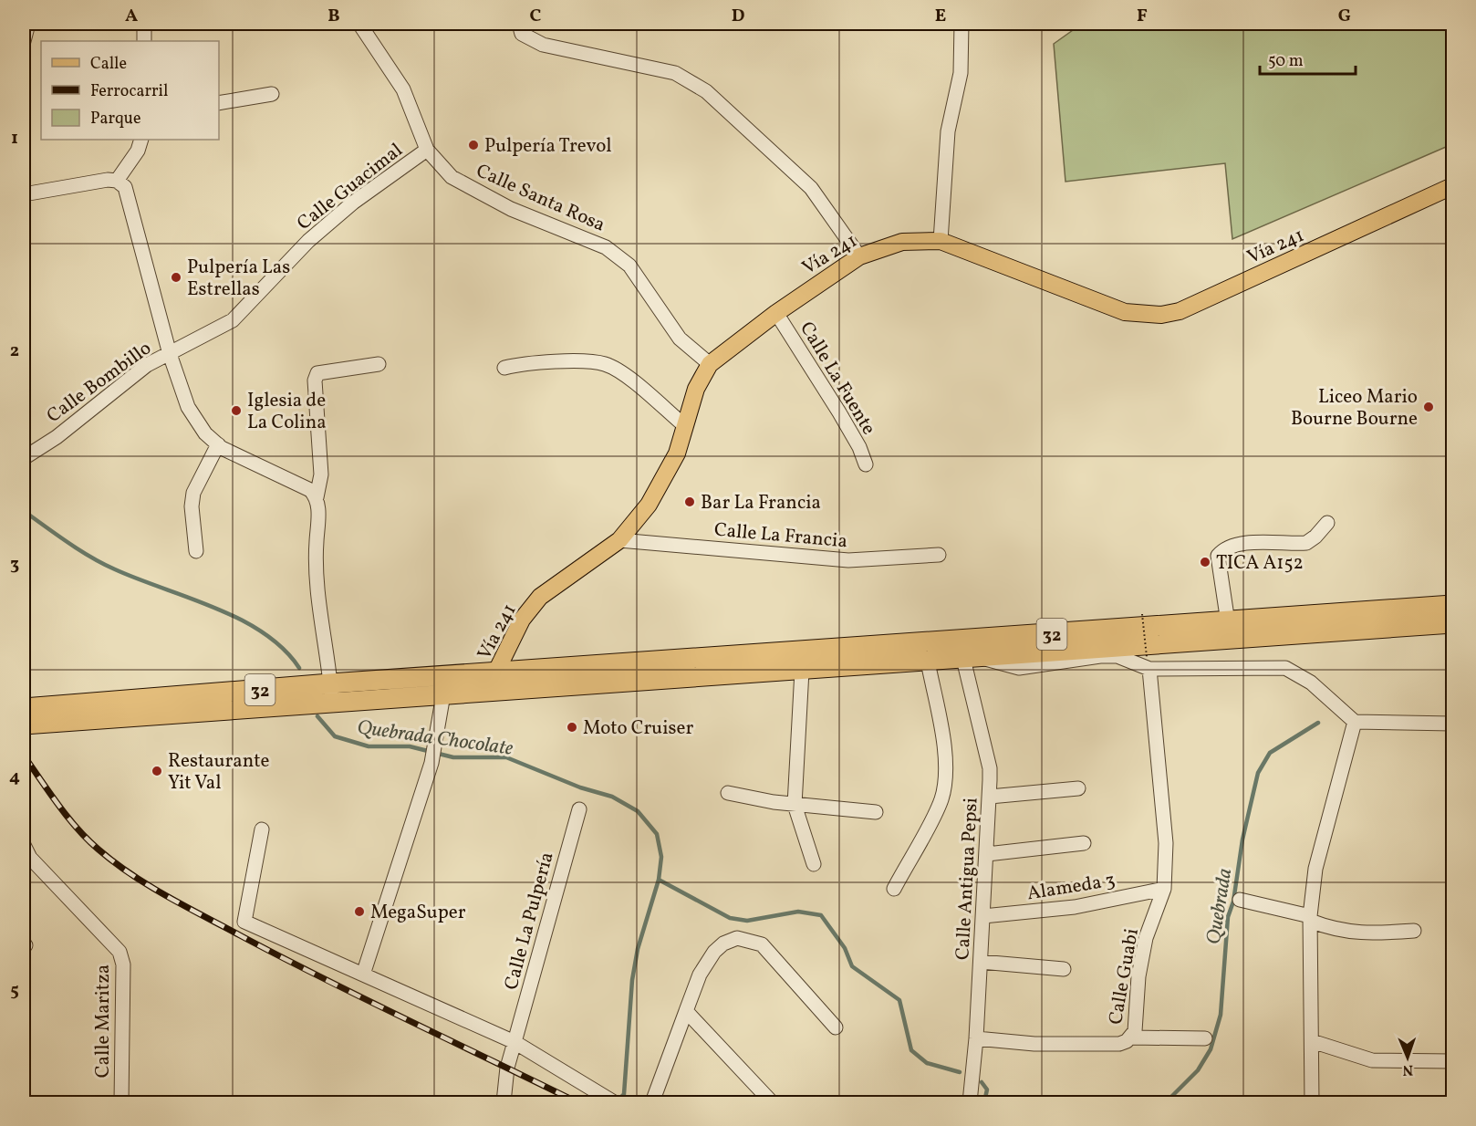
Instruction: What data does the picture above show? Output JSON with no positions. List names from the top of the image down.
{
  "streets": {
    "highway": ["32"],
    "main road": ["Vía 241"],
    "street": [
      "Calle Guacimal",
      "Calle Santa Rosa",
      "Calle La Fuente",
      "Calle Bombillo",
      "Calle La Francia",
      "Calle Antigua Pepsi",
      "Alameda 3",
      "Calle La Pulpería",
      "Calle Guabi",
      "Calle Maritza"
    ]
  },
  "crossings": [
    ["Calle Guacimal", "Calle Santa Rosa"],
    ["Calle Guacimal", "Calle Bombillo"],
    ["Calle Santa Rosa", "Vía 241"],
    ["Vía 241", "Calle La Fuente"],
    ["Vía 241", "Calle La Francia"],
    ["Vía 241", "32"],
    ["32", "Calle Antigua Pepsi"],
    ["Calle Antigua Pepsi", "Alameda 3"],
    ["Calle Antigua Pepsi", "Calle Guabi"],
    ["Alameda 3", "Calle Guabi"]
  ],
  "water": ["Quebrada Chocolate", "Quebrada"],
  "places": [
    "Pulpería Trevol",
    "Pulpería Las Estrellas",
    "Liceo Mario Bourne Bourne",
    "Iglesia de La Colina",
    "Bar La Francia",
    "TICA A152",
    "Moto Cruiser",
    "Restaurante Yit Val",
    "MegaSuper"
  ],
  "legend": ["Calle", "Ferrocarril", "Parque"],
  "scale_bar": "50 m",
  "north": "bottom",
  "grid": {
    "columns": [
      "A",
      "B",
      "C",
      "D",
      "E",
      "F",
      "G"
    ],
    "rows": [
      "1",
      "2",
      "3",
      "4",
      "5"
    ]
  }
}
